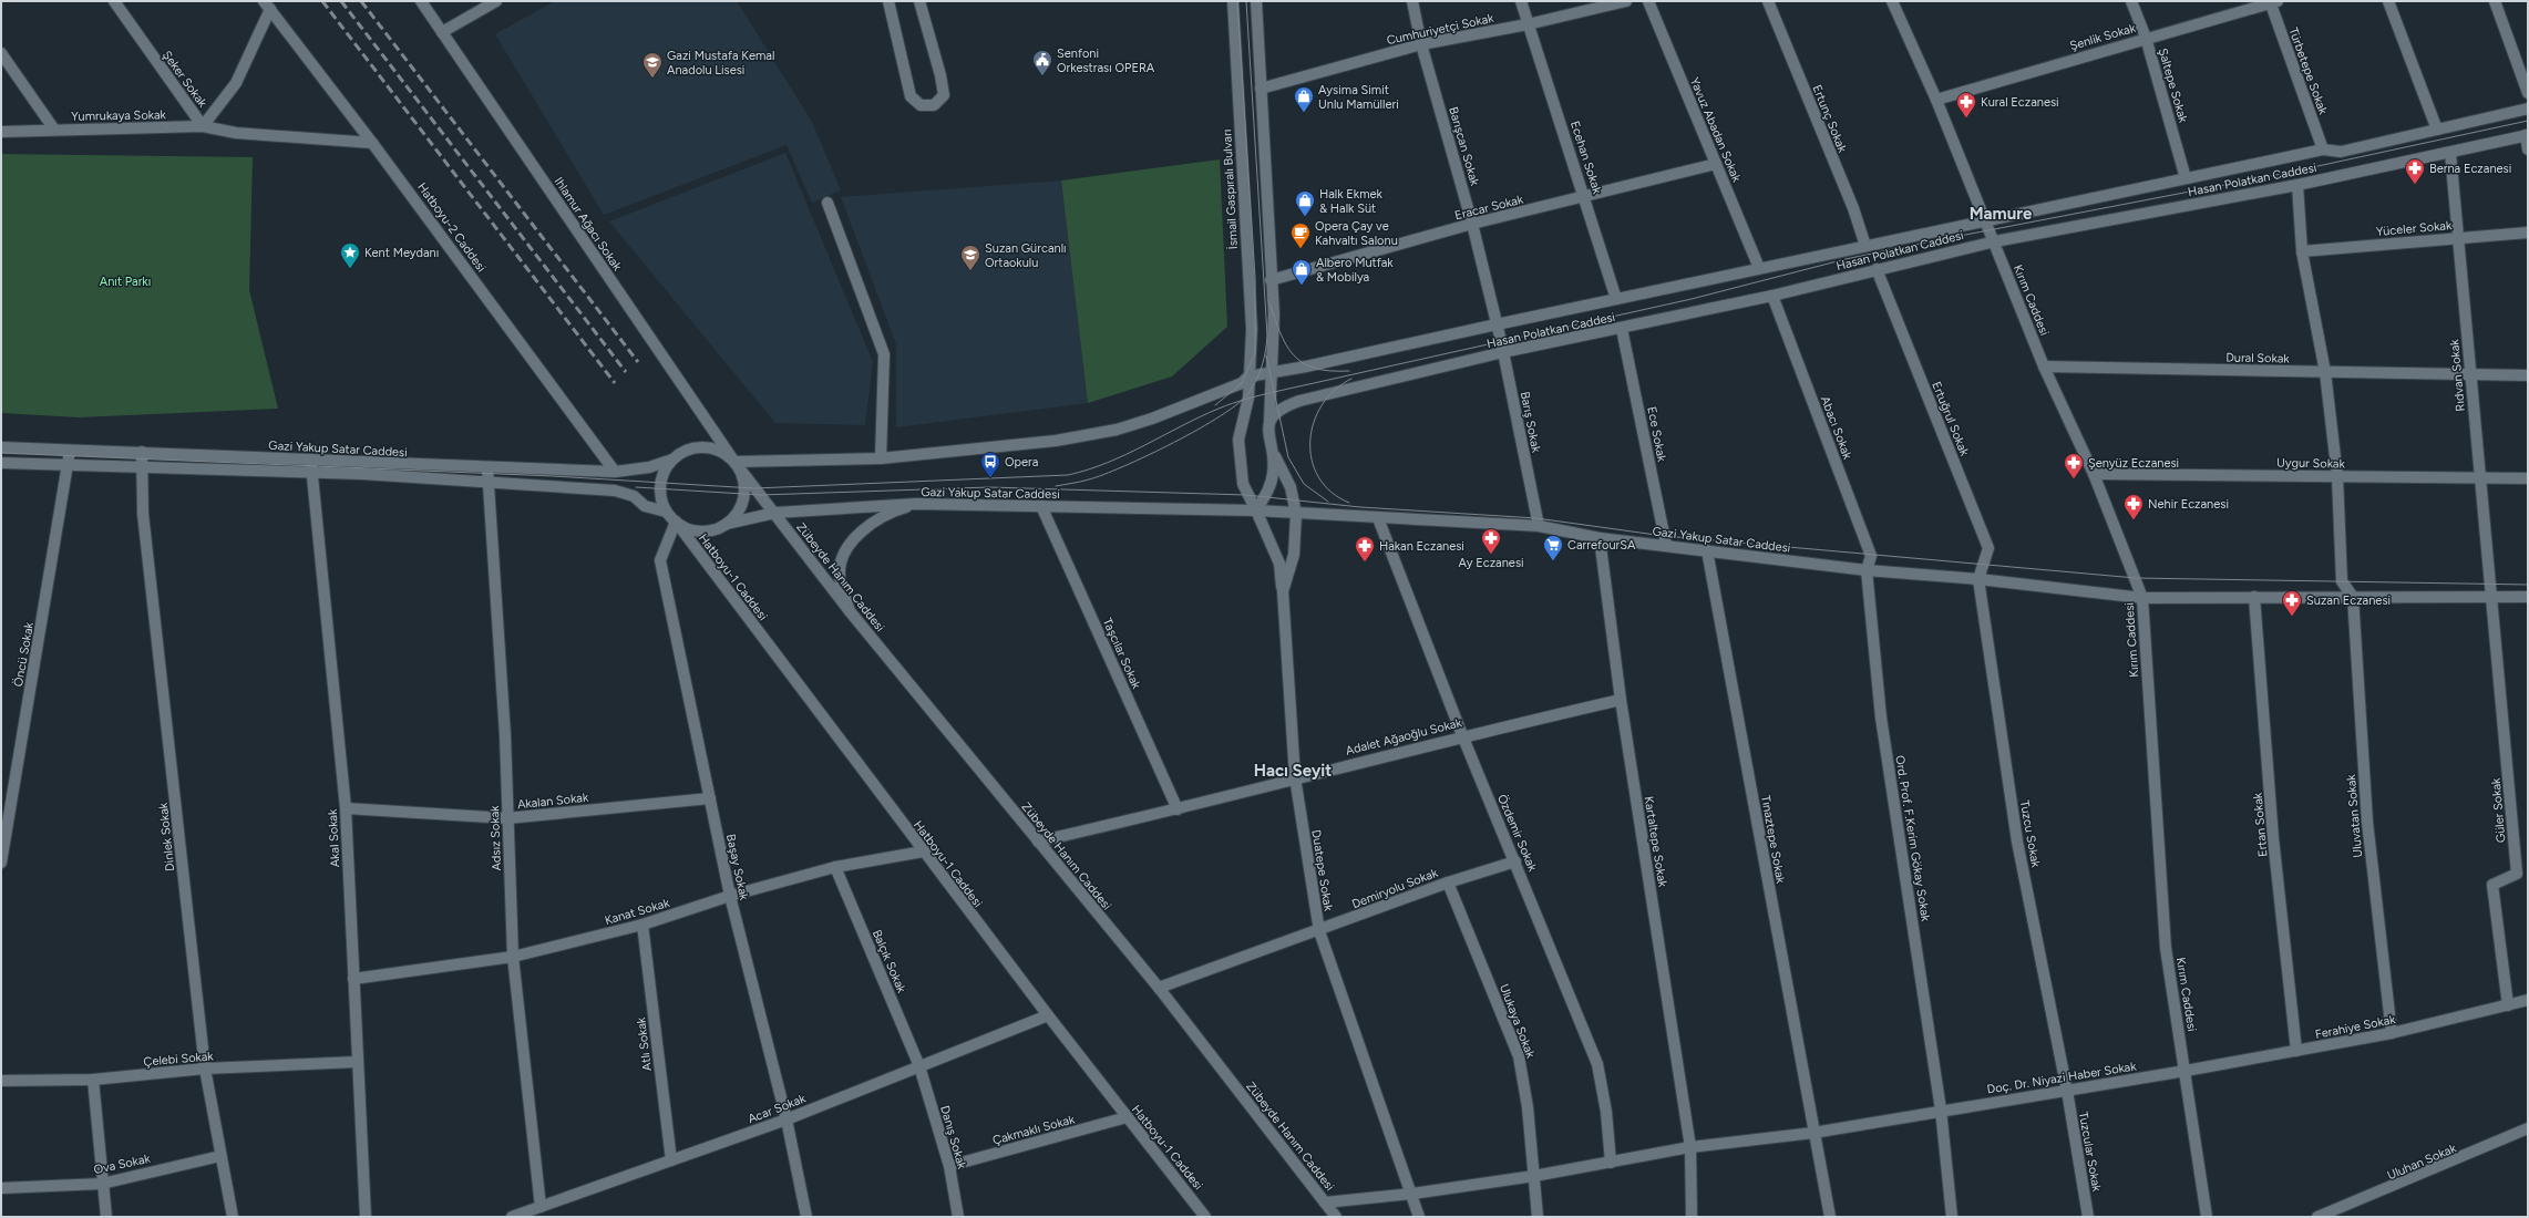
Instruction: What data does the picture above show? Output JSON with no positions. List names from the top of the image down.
{
  "streets": {
    "street": [
      "Cumhuriyetçi Sokak",
      "Şenlik Sokak",
      "Türbetepe Sokak",
      "Şeker Sokak",
      "Şaltepe Sokak",
      "Yumrukaya Sokak",
      "Ertunç Sokak",
      "Yavuz Abadan Sokak",
      "Barışcan Sokak",
      "Ecehan Sokak",
      "Hasan Polatkan Caddesi",
      "İsmail Gaspıralı Bulvarı",
      "Eracar Sokak",
      "Ihlamur Ağacı Sokak",
      "Hatboyu-2 Caddesi",
      "Yüceler Sokak",
      "Kırım Caddesi",
      "Dural Sokak",
      "Rıdvan Sokak",
      "Ertuğrul Sokak",
      "Barış Sokak",
      "Abacı Sokak",
      "Ece Sokak",
      "Gazi Yakup Satar Caddesi",
      "Uygur Sokak",
      "Hatboyu-1 Caddesi",
      "Zübeyde Hanım Caddesi",
      "Taşcılar Sokak",
      "Öncü Sokak",
      "Adalet Ağaoğlu Sokak",
      "Akalan Sokak",
      "Güler Sokak",
      "Uluvatan Sokak",
      "Ertan Sokak",
      "Özdemir Sokak",
      "Tuzcu Sokak",
      "Dinlek Sokak",
      "Akal Sokak",
      "Adsız Sokak",
      "Ord. Prof. F.Kerim Gökay Sokak",
      "Tınaztepe Sokak",
      "Kartaltepe Sokak",
      "Başay Sokak",
      "Duatepe Sokak",
      "Demiryolu Sokak",
      "Kanat Sokak",
      "Balçık Sokak",
      "Ulukaya Sokak",
      "Ferahiye Sokak",
      "Atlı Sokak",
      "Çelebi Sokak",
      "Doç. Dr. Niyazi Haber Sokak",
      "Acar Sokak",
      "Çakmaklı Sokak",
      "Danış Sokak",
      "Tuzcular Sokak",
      "Uluhan Sokak",
      "Ova Sokak"
    ]
  },
  "crossings": [
    ["Cumhuriyetçi Sokak", "Barışcan Sokak"],
    ["Cumhuriyetçi Sokak", "Ecehan Sokak"],
    ["Şenlik Sokak", "Türbetepe Sokak"],
    ["Şenlik Sokak", "Şaltepe Sokak"],
    ["Şenlik Sokak", "Kırım Caddesi"],
    ["Şeker Sokak", "Yumrukaya Sokak"],
    ["Şeker Sokak", "Hatboyu-2 Caddesi"],
    ["Yumrukaya Sokak", "Hatboyu-2 Caddesi"],
    ["Yavuz Abadan Sokak", "Eracar Sokak"],
    ["Barışcan Sokak", "Eracar Sokak"],
    ["Barışcan Sokak", "Barış Sokak"],
    ["Ecehan Sokak", "Eracar Sokak"],
    ["Hasan Polatkan Caddesi", "Kırım Caddesi"],
    ["Hasan Polatkan Caddesi", "Rıdvan Sokak"],
    ["Hasan Polatkan Caddesi", "Ertuğrul Sokak"],
    ["Hasan Polatkan Caddesi", "Barış Sokak"],
    ["Hasan Polatkan Caddesi", "Abacı Sokak"],
    ["Hasan Polatkan Caddesi", "Ece Sokak"],
    ["İsmail Gaspıralı Bulvarı", "Gazi Yakup Satar Caddesi"],
    ["İsmail Gaspıralı Bulvarı", "Duatepe Sokak"],
    ["Ihlamur Ağacı Sokak", "Gazi Yakup Satar Caddesi"],
    ["Ihlamur Ağacı Sokak", "Hatboyu-1 Caddesi"],
    ["Ihlamur Ağacı Sokak", "Zübeyde Hanım Caddesi"],
    ["Ihlamur Ağacı Sokak", "Başay Sokak"],
    ["Hatboyu-2 Caddesi", "Gazi Yakup Satar Caddesi"],
    ["Yüceler Sokak", "Rıdvan Sokak"],
    ["Kırım Caddesi", "Dural Sokak"],
    ["Kırım Caddesi", "Gazi Yakup Satar Caddesi"],
    ["Kırım Caddesi", "Uygur Sokak"],
    ["Kırım Caddesi", "Ferahiye Sokak"],
    ["Kırım Caddesi", "Doç. Dr. Niyazi Haber Sokak"],
    ["Dural Sokak", "Rıdvan Sokak"],
    ["Rıdvan Sokak", "Gazi Yakup Satar Caddesi"],
    ["Rıdvan Sokak", "Uygur Sokak"],
    ["Rıdvan Sokak", "Güler Sokak"],
    ["Ertuğrul Sokak", "Gazi Yakup Satar Caddesi"],
    ["Ertuğrul Sokak", "Tuzcu Sokak"],
    ["Barış Sokak", "Gazi Yakup Satar Caddesi"],
    ["Abacı Sokak", "Gazi Yakup Satar Caddesi"],
    ["Abacı Sokak", "Ord. Prof. F.Kerim Gökay Sokak"],
    ["Ece Sokak", "Gazi Yakup Satar Caddesi"],
    ["Gazi Yakup Satar Caddesi", "Hatboyu-1 Caddesi"],
    ["Gazi Yakup Satar Caddesi", "Zübeyde Hanım Caddesi"],
    ["Gazi Yakup Satar Caddesi", "Taşcılar Sokak"],
    ["Gazi Yakup Satar Caddesi", "Öncü Sokak"],
    ["Gazi Yakup Satar Caddesi", "Güler Sokak"],
    ["Gazi Yakup Satar Caddesi", "Uluvatan Sokak"],
    ["Gazi Yakup Satar Caddesi", "Ertan Sokak"],
    ["Gazi Yakup Satar Caddesi", "Özdemir Sokak"],
    ["Gazi Yakup Satar Caddesi", "Tuzcu Sokak"],
    ["Gazi Yakup Satar Caddesi", "Dinlek Sokak"],
    ["Gazi Yakup Satar Caddesi", "Akal Sokak"],
    ["Gazi Yakup Satar Caddesi", "Adsız Sokak"],
    ["Gazi Yakup Satar Caddesi", "Ord. Prof. F.Kerim Gökay Sokak"],
    ["Gazi Yakup Satar Caddesi", "Tınaztepe Sokak"],
    ["Gazi Yakup Satar Caddesi", "Kartaltepe Sokak"],
    ["Gazi Yakup Satar Caddesi", "Başay Sokak"],
    ["Gazi Yakup Satar Caddesi", "Duatepe Sokak"],
    ["Hatboyu-1 Caddesi", "Zübeyde Hanım Caddesi"],
    ["Hatboyu-1 Caddesi", "Başay Sokak"],
    ["Hatboyu-1 Caddesi", "Kanat Sokak"],
    ["Hatboyu-1 Caddesi", "Acar Sokak"],
    ["Hatboyu-1 Caddesi", "Çakmaklı Sokak"],
    ["Zübeyde Hanım Caddesi", "Adalet Ağaoğlu Sokak"],
    ["Zübeyde Hanım Caddesi", "Başay Sokak"],
    ["Zübeyde Hanım Caddesi", "Demiryolu Sokak"],
    ["Zübeyde Hanım Caddesi", "Doç. Dr. Niyazi Haber Sokak"],
    ["Taşcılar Sokak", "Adalet Ağaoğlu Sokak"],
    ["Adalet Ağaoğlu Sokak", "Özdemir Sokak"],
    ["Adalet Ağaoğlu Sokak", "Kartaltepe Sokak"],
    ["Adalet Ağaoğlu Sokak", "Duatepe Sokak"],
    ["Akalan Sokak", "Akal Sokak"],
    ["Akalan Sokak", "Adsız Sokak"],
    ["Akalan Sokak", "Başay Sokak"],
    ["Güler Sokak", "Ferahiye Sokak"],
    ["Uluvatan Sokak", "Ferahiye Sokak"],
    ["Ertan Sokak", "Ferahiye Sokak"],
    ["Özdemir Sokak", "Demiryolu Sokak"],
    ["Özdemir Sokak", "Doç. Dr. Niyazi Haber Sokak"],
    ["Tuzcu Sokak", "Doç. Dr. Niyazi Haber Sokak"],
    ["Tuzcu Sokak", "Tuzcular Sokak"],
    ["Dinlek Sokak", "Çelebi Sokak"],
    ["Dinlek Sokak", "Ova Sokak"],
    ["Akal Sokak", "Kanat Sokak"],
    ["Akal Sokak", "Çelebi Sokak"],
    ["Adsız Sokak", "Kanat Sokak"],
    ["Adsız Sokak", "Acar Sokak"],
    ["Ord. Prof. F.Kerim Gökay Sokak", "Doç. Dr. Niyazi Haber Sokak"],
    ["Tınaztepe Sokak", "Doç. Dr. Niyazi Haber Sokak"],
    ["Kartaltepe Sokak", "Doç. Dr. Niyazi Haber Sokak"],
    ["Başay Sokak", "Kanat Sokak"],
    ["Başay Sokak", "Acar Sokak"],
    ["Duatepe Sokak", "Demiryolu Sokak"],
    ["Duatepe Sokak", "Doç. Dr. Niyazi Haber Sokak"],
    ["Demiryolu Sokak", "Ulukaya Sokak"],
    ["Kanat Sokak", "Balçık Sokak"],
    ["Kanat Sokak", "Atlı Sokak"],
    ["Balçık Sokak", "Acar Sokak"],
    ["Balçık Sokak", "Danış Sokak"],
    ["Ulukaya Sokak", "Doç. Dr. Niyazi Haber Sokak"],
    ["Ferahiye Sokak", "Doç. Dr. Niyazi Haber Sokak"],
    ["Atlı Sokak", "Acar Sokak"],
    ["Doç. Dr. Niyazi Haber Sokak", "Tuzcular Sokak"],
    ["Acar Sokak", "Danış Sokak"],
    ["Çakmaklı Sokak", "Danış Sokak"]
  ],
  "districts": ["Mamure", "Hacı Seyit"],
  "parks": ["Anıt Parkı"],
  "places": {
    "public building": ["Senfoni Orkestrası OPERA"],
    "school or university": ["Gazi Mustafa Kemal Anadolu Lisesi", "Suzan Gürcanlı Ortaokulu"],
    "shop": ["Aysima Simit Unlu Mamülleri", "Halk Ekmek & Halk Süt", "Albero Mutfak & Mobilya"],
    "pharmacy": [
      "Kural Eczanesi",
      "Berna Eczanesi",
      "Şenyüz Eczanesi",
      "Nehir Eczanesi",
      "Ay Eczanesi",
      "Hakan Eczanesi",
      "Suzan Eczanesi"
    ],
    "cafe": ["Opera Çay ve Kahvaltı Salonu"],
    "place": ["Kent Meydanı"],
    "bus stop": ["Opera"],
    "supermarket": ["CarrefourSA"]
  }
}
